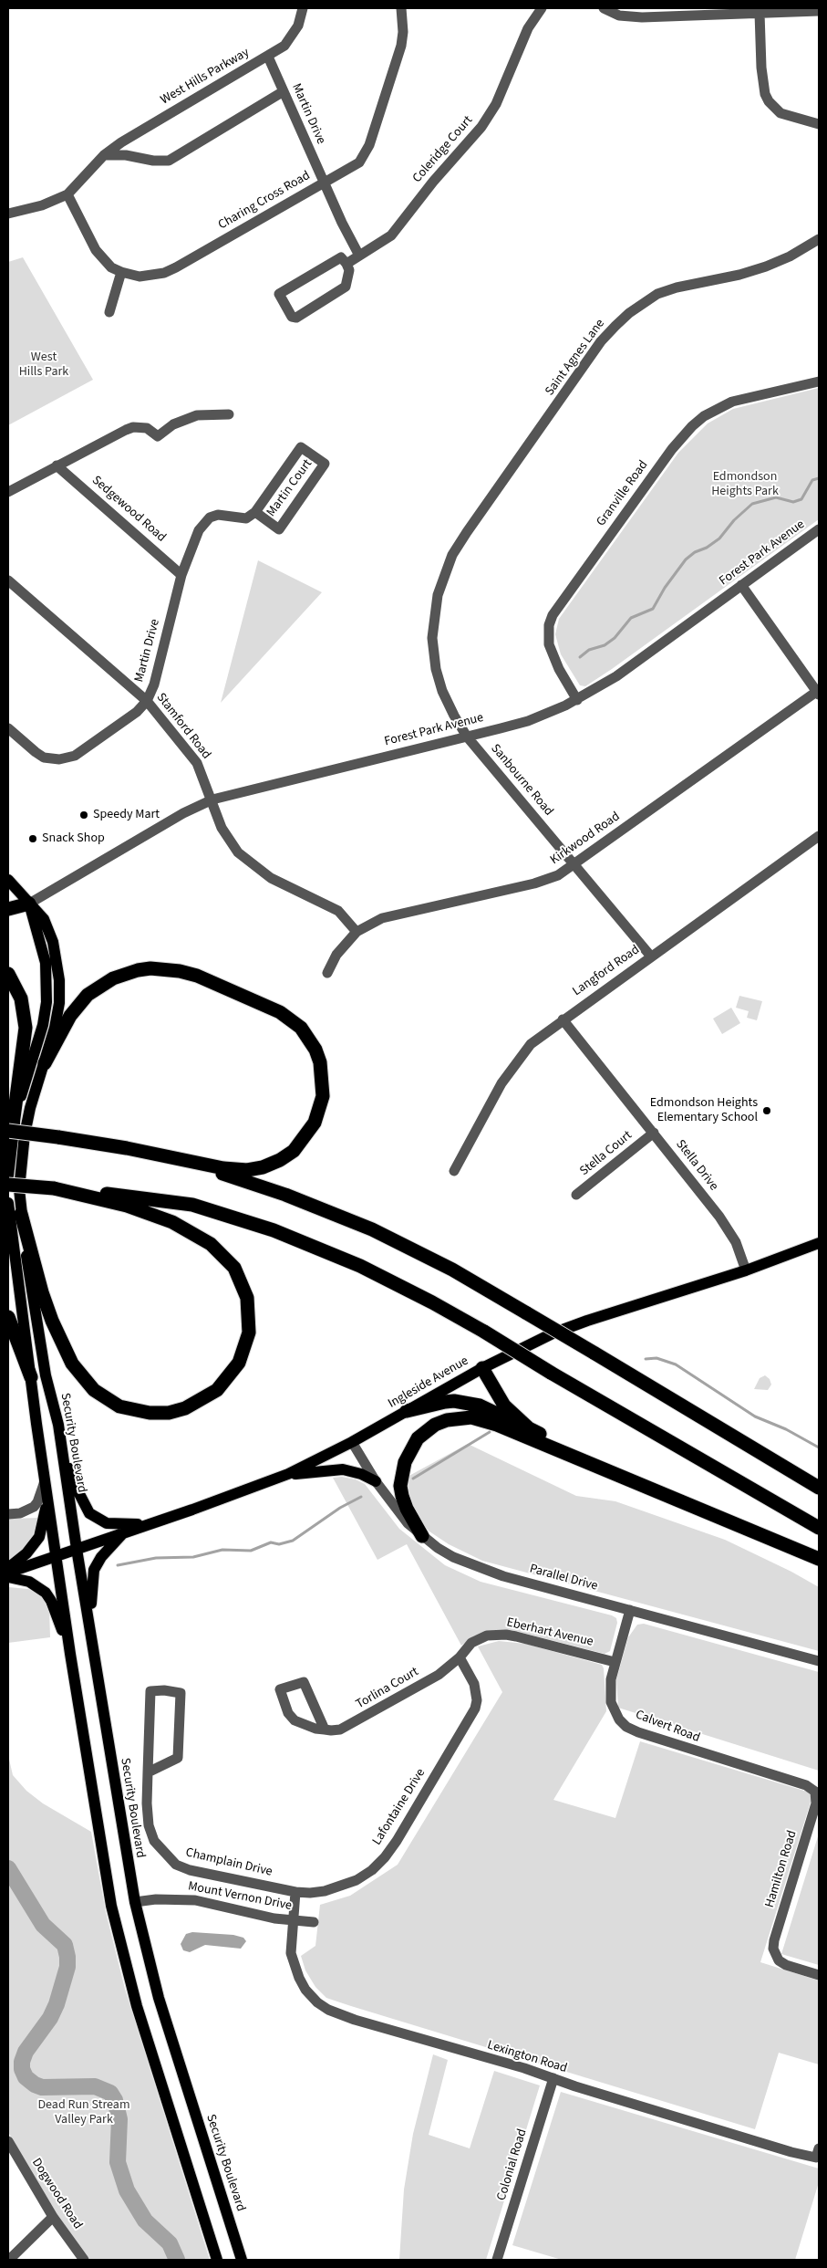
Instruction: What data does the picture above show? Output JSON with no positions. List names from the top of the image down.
{
  "streets": {
    "main road": ["Ingleside Avenue", "Security Boulevard"],
    "street": [
      "West Hills Parkway",
      "Martin Drive",
      "Coleridge Court",
      "Charing Cross Road",
      "Saint Agnes Lane",
      "Martin Court",
      "Granville Road",
      "Sedgewood Road",
      "Forest Park Avenue",
      "Stamford Road",
      "Sanbourne Road",
      "Kirkwood Road",
      "Langford Road",
      "Stella Court",
      "Stella Drive",
      "Parallel Drive",
      "Eberhart Avenue",
      "Torlina Court",
      "Calvert Road",
      "Lafontaine Drive",
      "Champlain Drive",
      "Hamilton Road",
      "Mount Vernon Drive",
      "Lexington Road",
      "Colonial Road",
      "Dogwood Road"
    ]
  },
  "crossings": [
    ["West Hills Parkway", "Martin Drive"],
    ["West Hills Parkway", "Charing Cross Road"],
    ["Martin Drive", "Coleridge Court"],
    ["Martin Drive", "Charing Cross Road"],
    ["Martin Drive", "Martin Court"],
    ["Martin Drive", "Sedgewood Road"],
    ["Martin Drive", "Stamford Road"],
    ["Saint Agnes Lane", "Sanbourne Road"],
    ["Granville Road", "Forest Park Avenue"],
    ["Forest Park Avenue", "Stamford Road"],
    ["Forest Park Avenue", "Sanbourne Road"],
    ["Forest Park Avenue", "Security Boulevard"],
    ["Stamford Road", "Kirkwood Road"],
    ["Sanbourne Road", "Kirkwood Road"],
    ["Sanbourne Road", "Langford Road"],
    ["Langford Road", "Stella Drive"],
    ["Stella Court", "Stella Drive"],
    ["Stella Drive", "Ingleside Avenue"],
    ["Ingleside Avenue", "Security Boulevard"],
    ["Ingleside Avenue", "Parallel Drive"],
    ["Security Boulevard", "Mount Vernon Drive"],
    ["Parallel Drive", "Calvert Road"],
    ["Eberhart Avenue", "Torlina Court"],
    ["Eberhart Avenue", "Calvert Road"],
    ["Eberhart Avenue", "Lafontaine Drive"],
    ["Torlina Court", "Lafontaine Drive"],
    ["Calvert Road", "Hamilton Road"],
    ["Lafontaine Drive", "Champlain Drive"],
    ["Mount Vernon Drive", "Lexington Road"],
    ["Lexington Road", "Colonial Road"]
  ],
  "parks": ["West Hills Park", "Edmondson Heights Park", "Dead Run Stream Valley Park"],
  "places": ["Speedy Mart", "Snack Shop", "Edmondson Heights Elementary School"]
}
